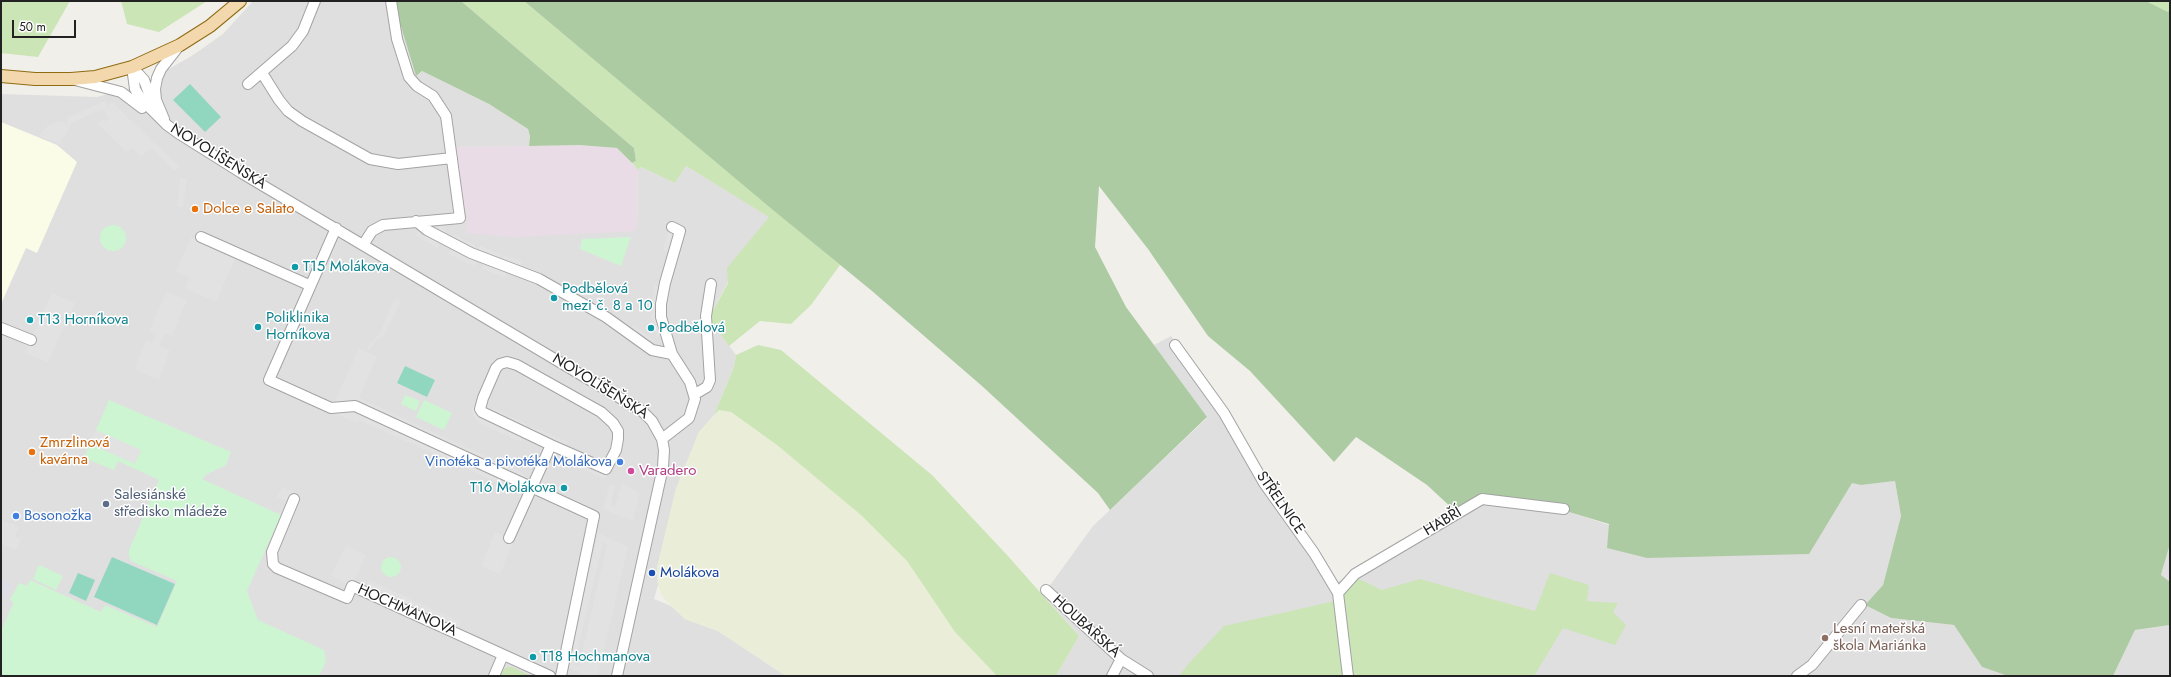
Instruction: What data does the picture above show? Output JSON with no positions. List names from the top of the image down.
{
  "streets": {
    "street": [
      "NOVOLÍŠEŇSKÁ",
      "STŘELNICE",
      "HABŘÍ",
      "HOCHMANOVA",
      "HOUBAŘSKÁ"
    ]
  },
  "crossings": [
    ["STŘELNICE", "HABŘÍ"]
  ],
  "places": [
    "Dolce e Salato",
    "T15 Molákova",
    "Podbělová mezi č. 8 a 10",
    "T13 Horníkova",
    "Poliklinika Horníkova",
    "Podbělová",
    "Zmrzlinová kavárna",
    "Vinotéka a pivotéka Molákova",
    "Varadero",
    "T16 Molákova",
    "Salesiánské středisko mládeže",
    "Bosonožka",
    "Molákova",
    "Lesní mateřská škola Mariánka",
    "T18 Hochmanova"
  ],
  "scale_bar": "50 m"
}
